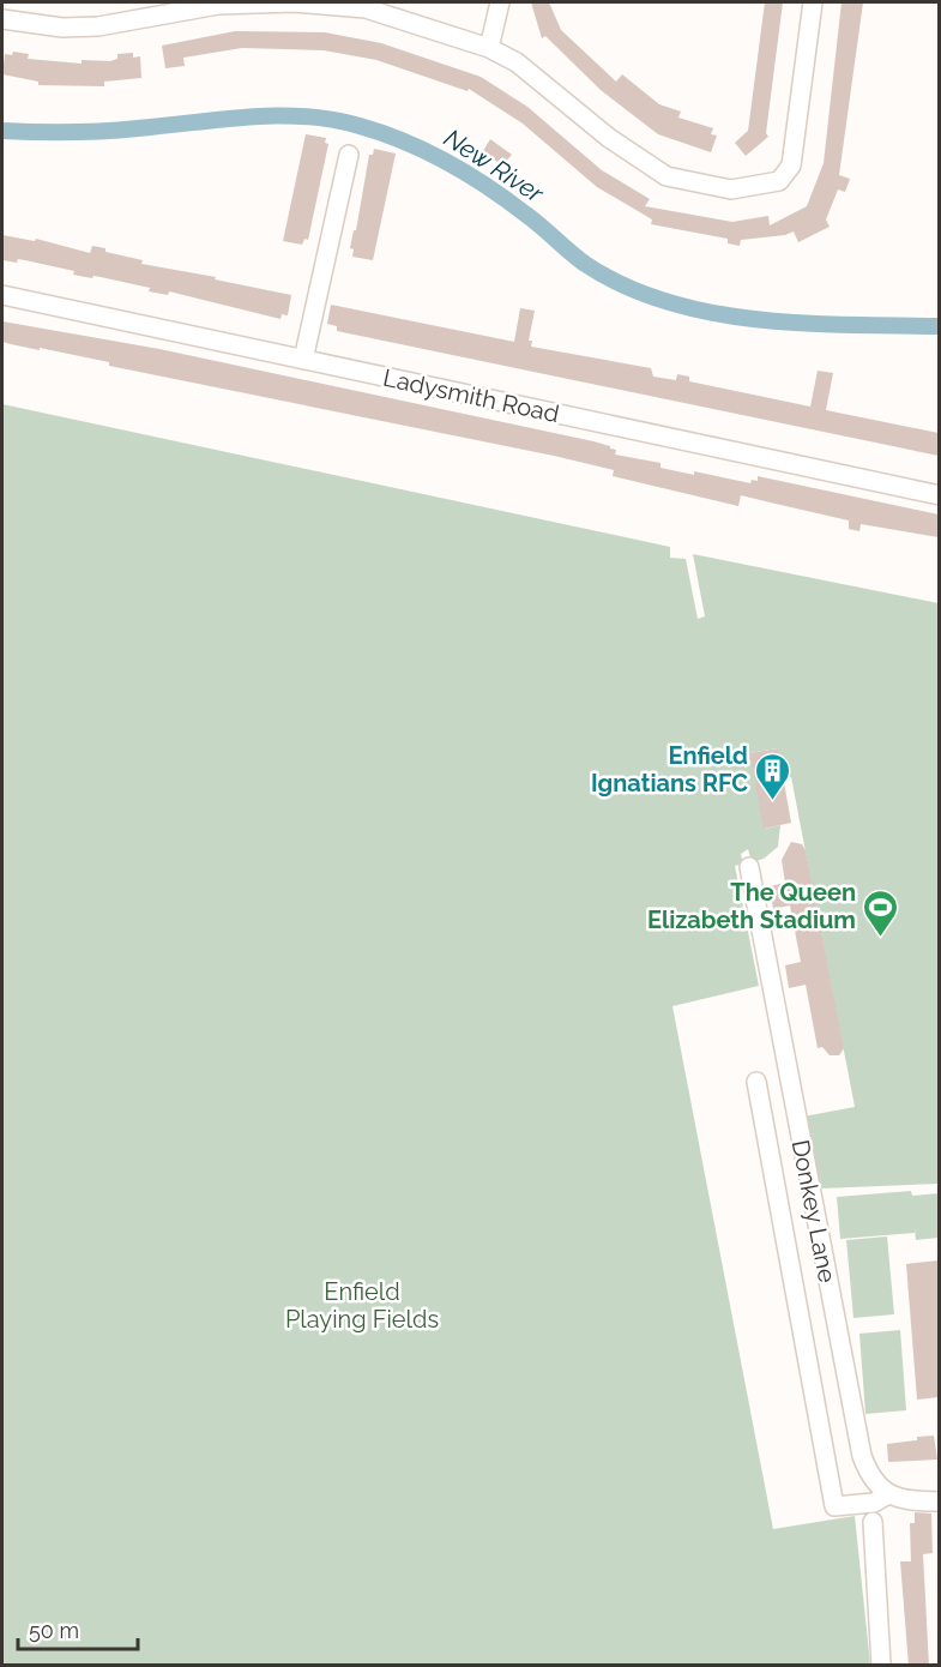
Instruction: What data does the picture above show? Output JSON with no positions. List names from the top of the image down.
{
  "streets": {
    "street": ["Ladysmith Road", "Donkey Lane"]
  },
  "water": ["New River"],
  "parks": ["Enfield Playing Fields"],
  "places": {
    "building": ["Enfield Ignatians RFC"],
    "sports": ["The Queen Elizabeth Stadium"]
  },
  "scale_bar": "50 m"
}
